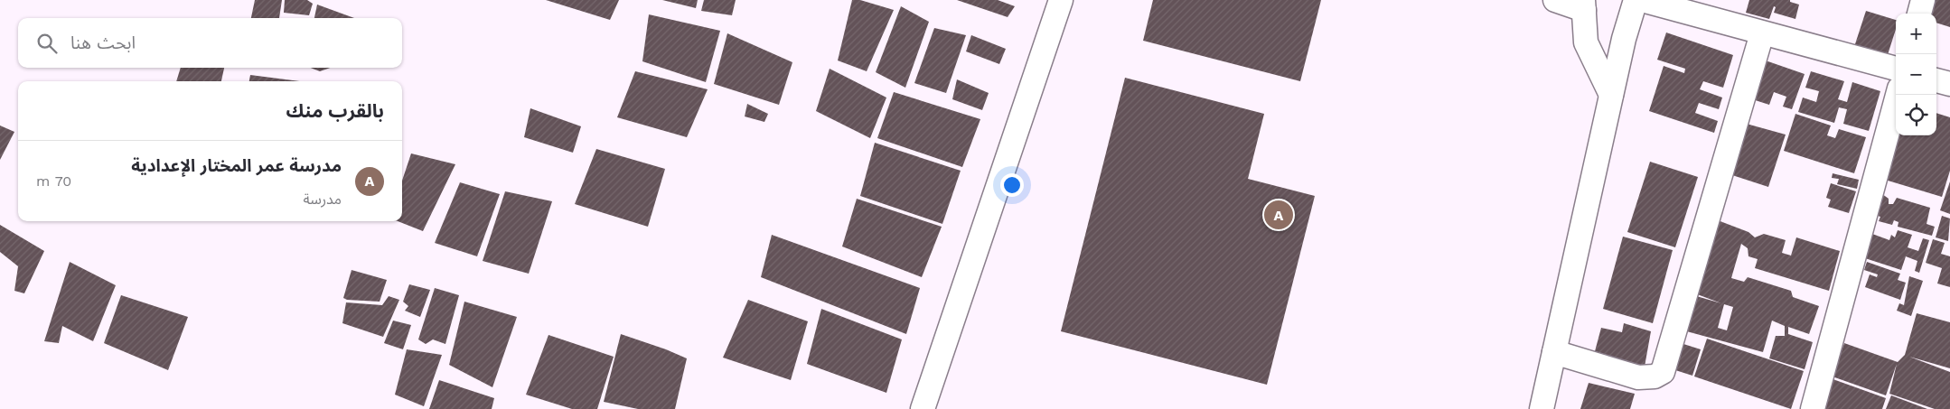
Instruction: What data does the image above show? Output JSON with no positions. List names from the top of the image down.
{
  "page": {
    "map_buttons": ["+", "−"],
    "search": "ابحث هنا",
    "heading": "بالقرب منك",
    "list": [
      {
        "mark": "A",
        "name": "مدرسة عمر المختار الإعدادية",
        "note": "مدرسة",
        "value": "70 m"
      }
    ],
    "pins": "A"
  }
}
